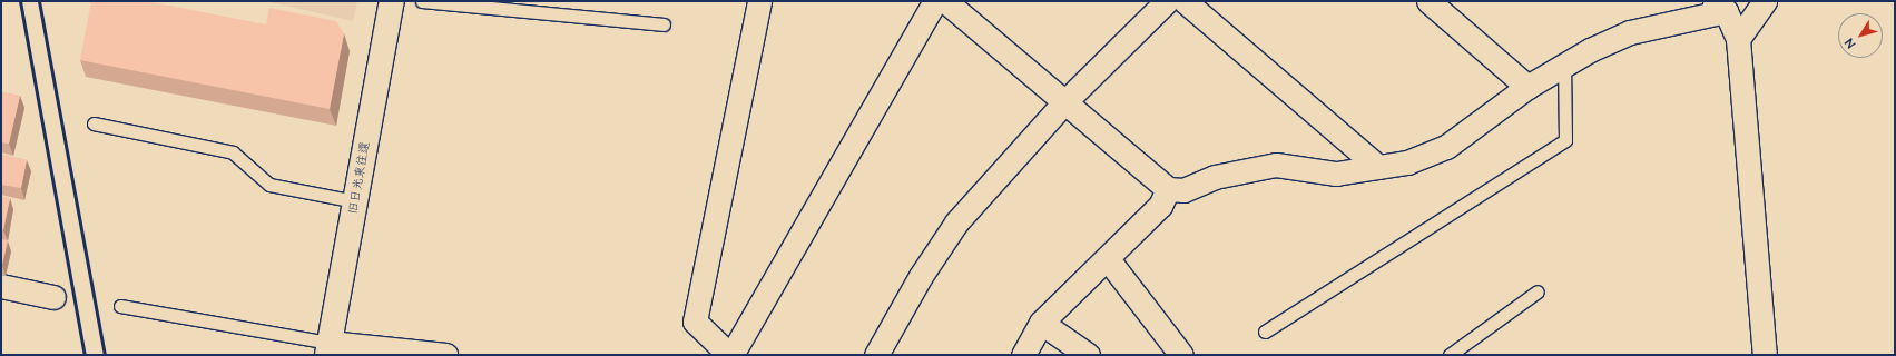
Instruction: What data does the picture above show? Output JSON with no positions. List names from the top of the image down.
{
  "streets": {
    "street": ["旧日光東往還"]
  },
  "north": "bottom left"
}
